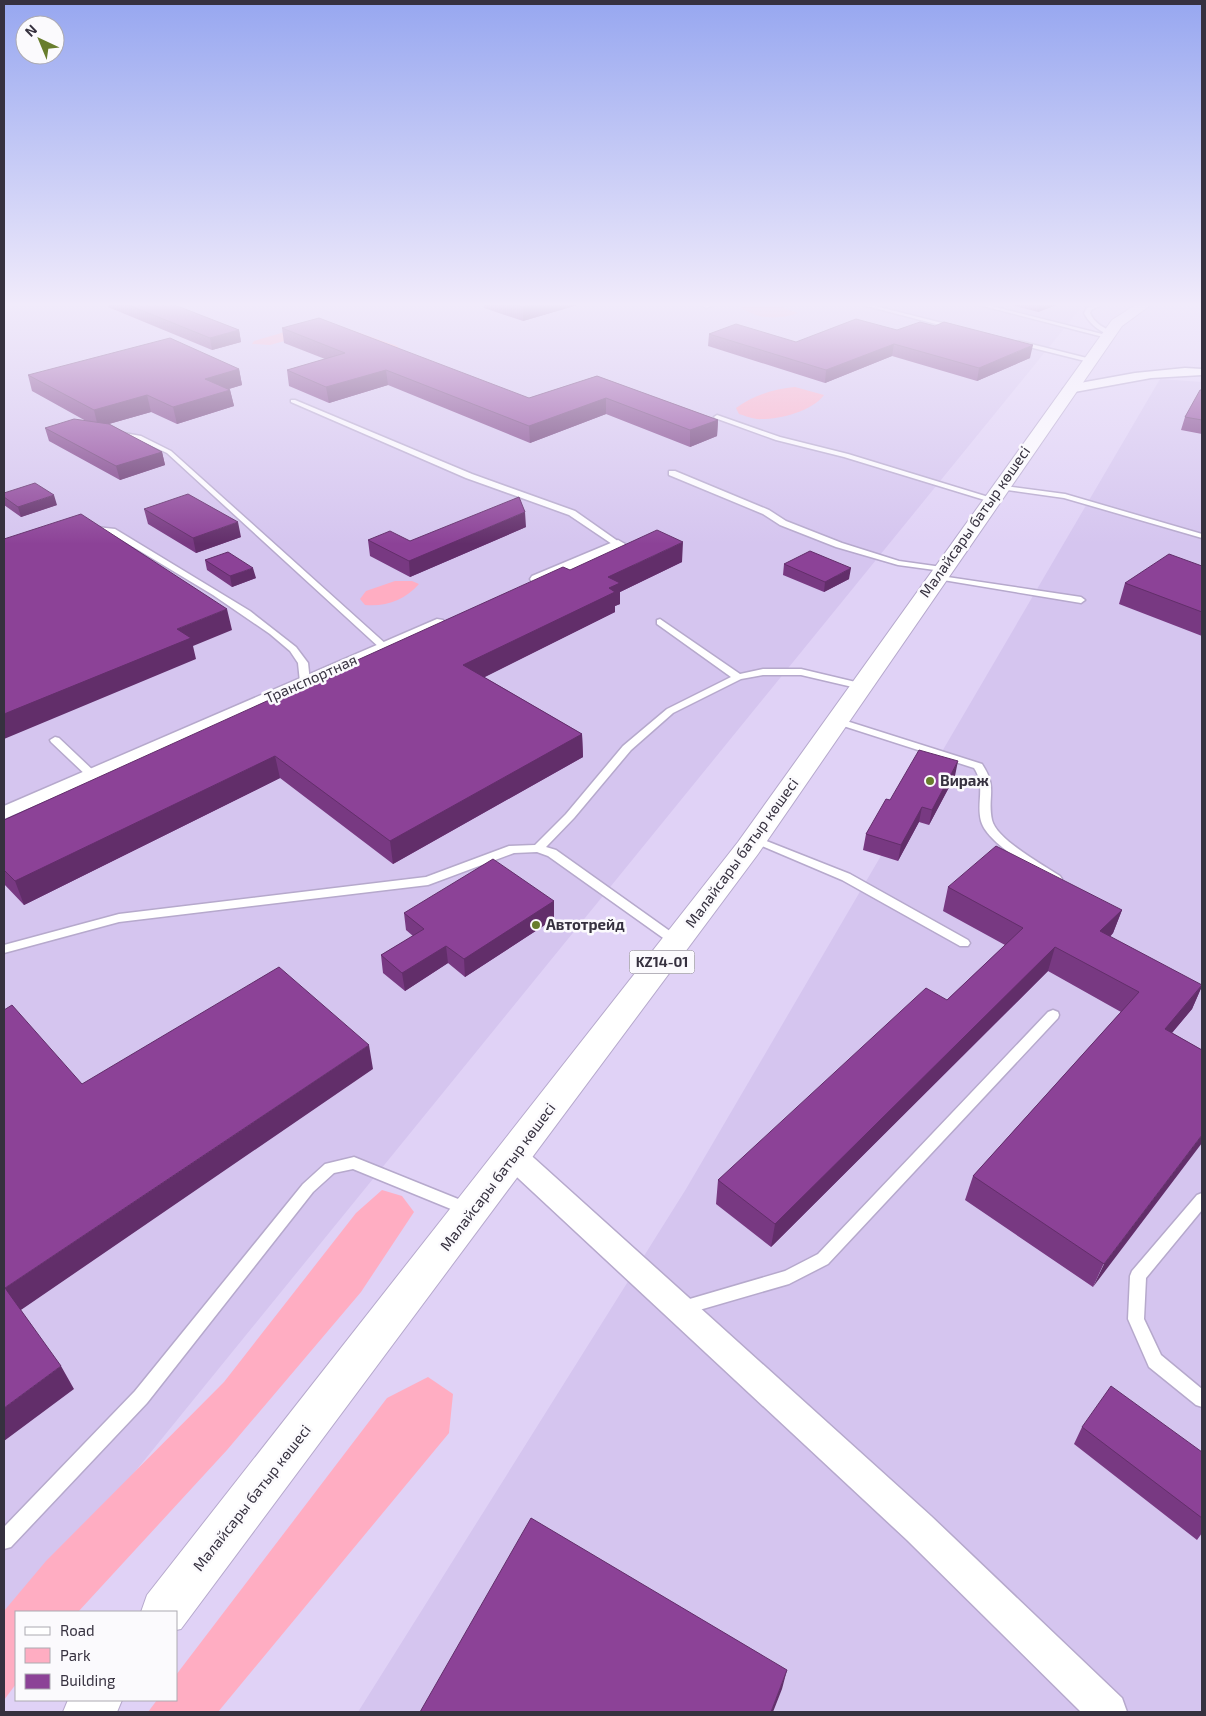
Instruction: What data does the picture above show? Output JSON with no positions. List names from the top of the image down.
{
  "streets": {
    "highway": ["Малайсары батыр көшесі", "KZ14-01"],
    "street": ["Транспортная"]
  },
  "places": ["Вираж", "Автотрейд"],
  "legend": ["Road", "Park", "Building"],
  "north": "top left"
}
